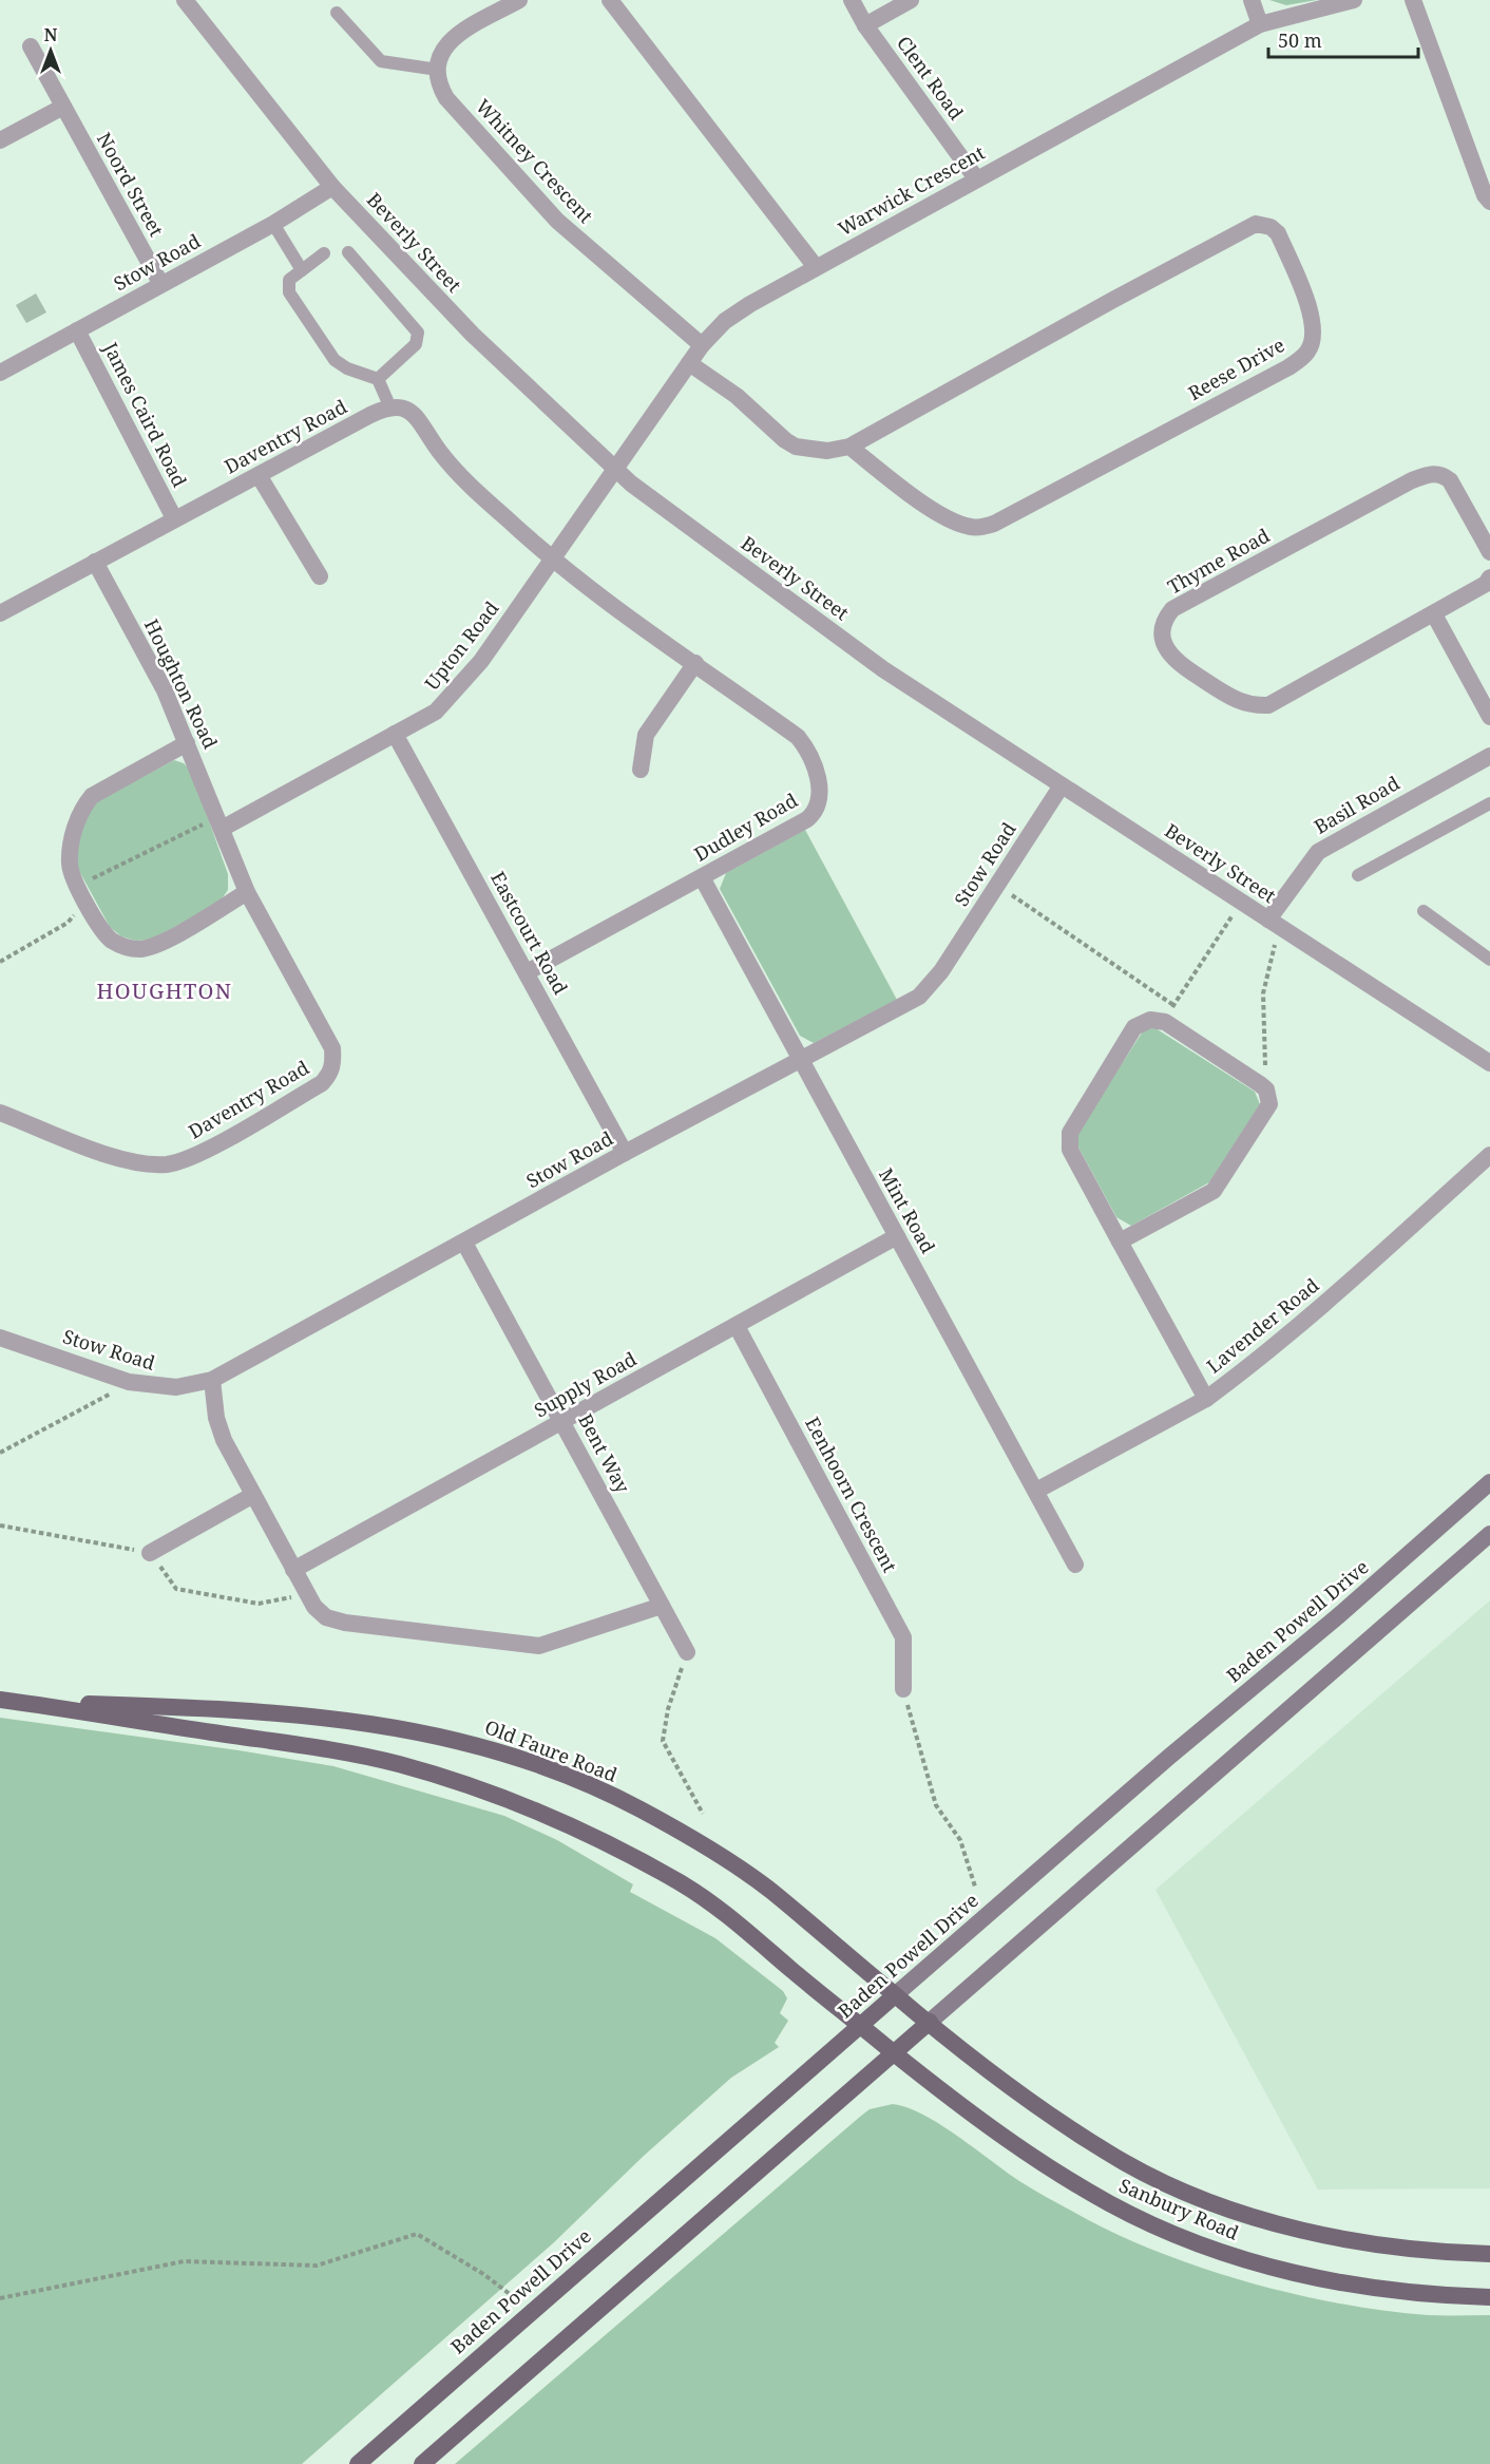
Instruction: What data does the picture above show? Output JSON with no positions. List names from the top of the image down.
{
  "streets": {
    "main road": ["Baden Powell Drive", "Old Faure Road", "Sanbury Road"],
    "street": [
      "Clent Road",
      "Whitney Crescent",
      "Noord Street",
      "Warwick Crescent",
      "Beverly Street",
      "Stow Road",
      "Reese Drive",
      "James Caird Road",
      "Daventry Road",
      "Thyme Road",
      "Upton Road",
      "Houghton Road",
      "Basil Road",
      "Dudley Road",
      "Eastcourt Road",
      "Mint Road",
      "Lavender Road",
      "Supply Road",
      "Bent Way",
      "Eenhoorn Crescent"
    ]
  },
  "crossings": [
    ["Clent Road", "Warwick Crescent"],
    ["Whitney Crescent", "Warwick Crescent"],
    ["Noord Street", "Stow Road"],
    ["Warwick Crescent", "Beverly Street"],
    ["Warwick Crescent", "Reese Drive"],
    ["Warwick Crescent", "Upton Road"],
    ["Beverly Street", "Stow Road"],
    ["Beverly Street", "Upton Road"],
    ["Beverly Street", "Basil Road"],
    ["Stow Road", "James Caird Road"],
    ["Stow Road", "Eastcourt Road"],
    ["Stow Road", "Mint Road"],
    ["Stow Road", "Bent Way"],
    ["James Caird Road", "Daventry Road"],
    ["Daventry Road", "Upton Road"],
    ["Daventry Road", "Houghton Road"],
    ["Upton Road", "Houghton Road"],
    ["Upton Road", "Dudley Road"],
    ["Upton Road", "Eastcourt Road"],
    ["Dudley Road", "Eastcourt Road"],
    ["Dudley Road", "Mint Road"],
    ["Mint Road", "Lavender Road"],
    ["Mint Road", "Supply Road"],
    ["Supply Road", "Bent Way"],
    ["Supply Road", "Eenhoorn Crescent"],
    ["Baden Powell Drive", "Old Faure Road"],
    ["Old Faure Road", "Sanbury Road"]
  ],
  "districts": ["HOUGHTON"],
  "scale_bar": "50 m",
  "north": "top"
}
